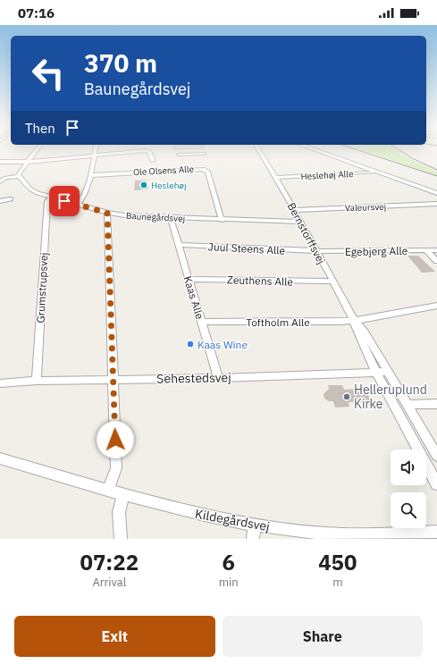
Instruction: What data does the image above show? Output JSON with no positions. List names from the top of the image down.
{
  "streets": {
    "street": [
      "Ole Olsens Alle",
      "Heslehøj Alle",
      "Valeursvej",
      "Baunegårdsvej",
      "Bernstorffsvej",
      "Juul Steens Alle",
      "Egebjerg Alle",
      "Zeuthens Alle",
      "Grumstrupsvej",
      "Kaas Alle",
      "Toftholm Alle",
      "Sehestedsvej",
      "Kildegårdsvej"
    ]
  },
  "crossings": [
    ["Ole Olsens Alle", "Baunegårdsvej"],
    ["Heslehøj Alle", "Bernstorffsvej"],
    ["Valeursvej", "Bernstorffsvej"],
    ["Baunegårdsvej", "Bernstorffsvej"],
    ["Baunegårdsvej", "Grumstrupsvej"],
    ["Baunegårdsvej", "Kaas Alle"],
    ["Bernstorffsvej", "Juul Steens Alle"],
    ["Bernstorffsvej", "Egebjerg Alle"],
    ["Bernstorffsvej", "Zeuthens Alle"],
    ["Bernstorffsvej", "Toftholm Alle"],
    ["Bernstorffsvej", "Sehestedsvej"],
    ["Juul Steens Alle", "Egebjerg Alle"],
    ["Juul Steens Alle", "Kaas Alle"],
    ["Zeuthens Alle", "Kaas Alle"],
    ["Grumstrupsvej", "Sehestedsvej"],
    ["Kaas Alle", "Toftholm Alle"],
    ["Kaas Alle", "Sehestedsvej"]
  ],
  "places": ["Heslehøj", "Kaas Wine", "Helleruplund Kirke"],
  "page": {
    "status": "07:16",
    "turn": ["370 m", "Baunegårdsvej"],
    "then": "Then",
    "eta": [
      "07:22",
      "Arrival",
      "6",
      "min",
      "450",
      "m"
    ],
    "buttons": ["Exit", "Share"]
  }
}
